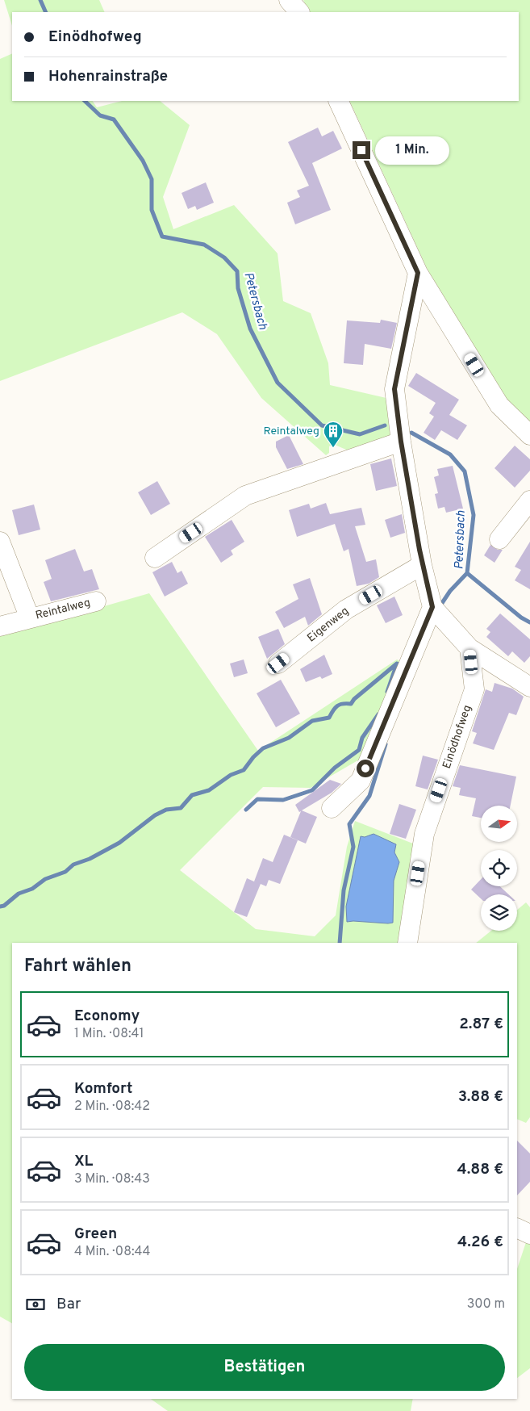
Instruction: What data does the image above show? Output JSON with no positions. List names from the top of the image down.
{
  "streets": {
    "street": ["Reintalweg", "Eigenweg", "Einödhofweg"]
  },
  "water": ["Petersbach"],
  "places": {
    "building": ["Reintalweg"]
  },
  "north": "right",
  "page": {
    "banner": ["Einödhofweg", "Hohenrainstraße"],
    "bubble": "1 Min.",
    "heading": "Fahrt wählen",
    "list": [
      {
        "name": "Economy",
        "note": "1 Min. · 08:41",
        "value": "2.87 €"
      },
      {
        "name": "Komfort",
        "note": "2 Min. · 08:42",
        "value": "3.88 €"
      },
      {
        "name": "XL",
        "note": "3 Min. · 08:43",
        "value": "4.88 €"
      },
      {
        "name": "Green",
        "note": "4 Min. · 08:44",
        "value": "4.26 €"
      }
    ],
    "pay": ["Bar", "300 m"],
    "buttons": "Bestätigen"
  }
}
